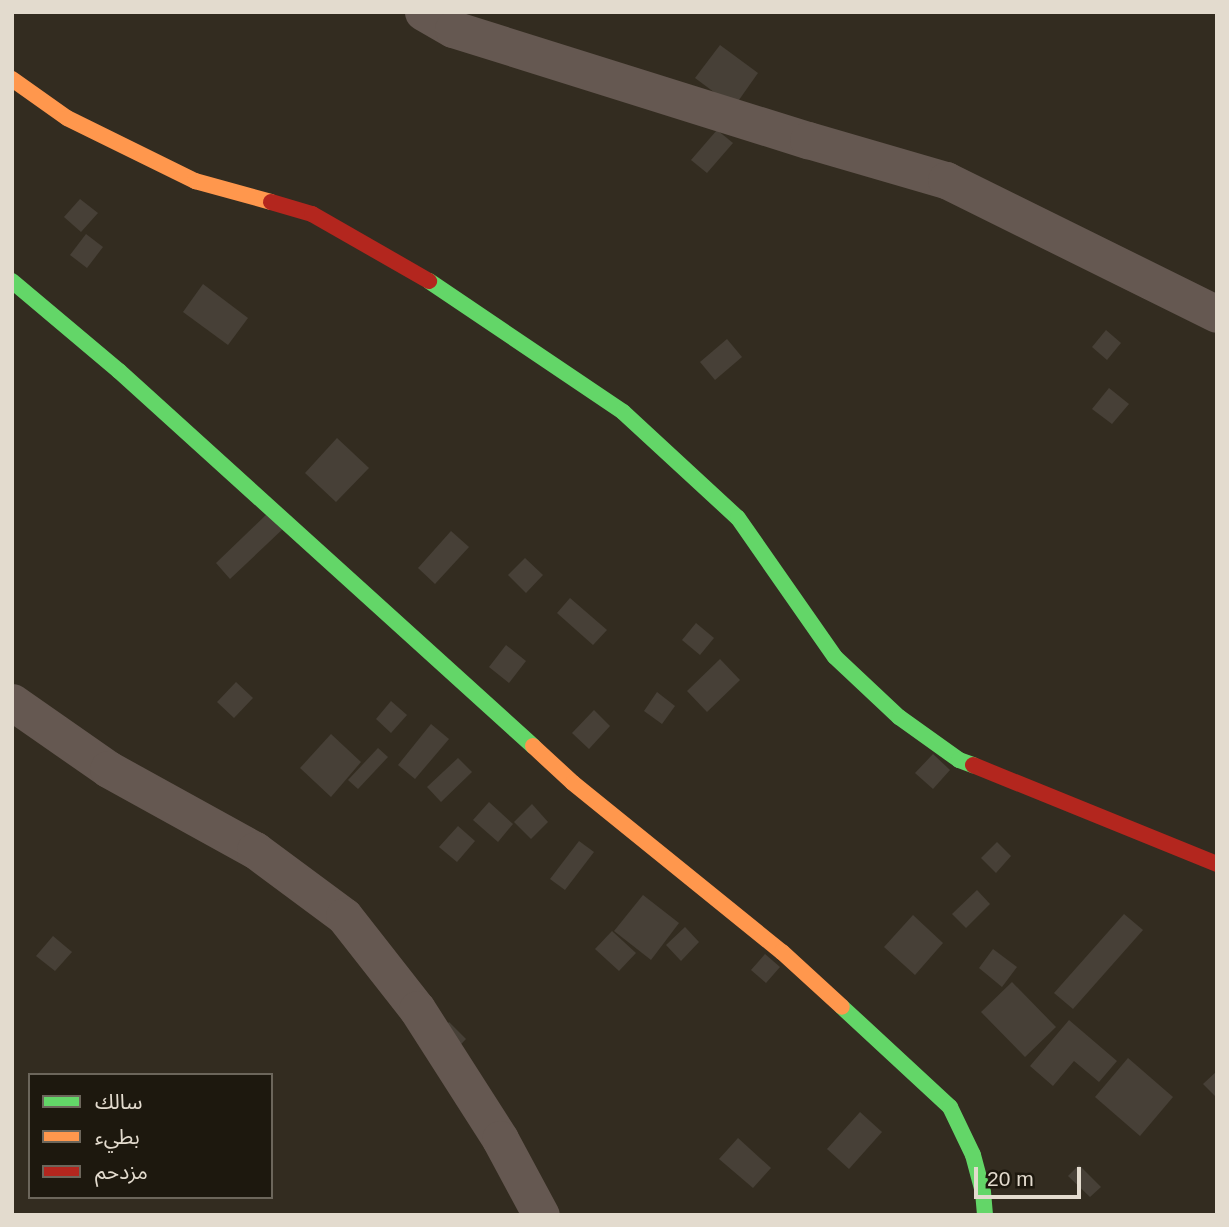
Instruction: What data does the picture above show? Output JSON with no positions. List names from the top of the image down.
{
  "legend": ["سالك", "بطيء", "مزدحم"],
  "scale_bar": "20 m"
}
